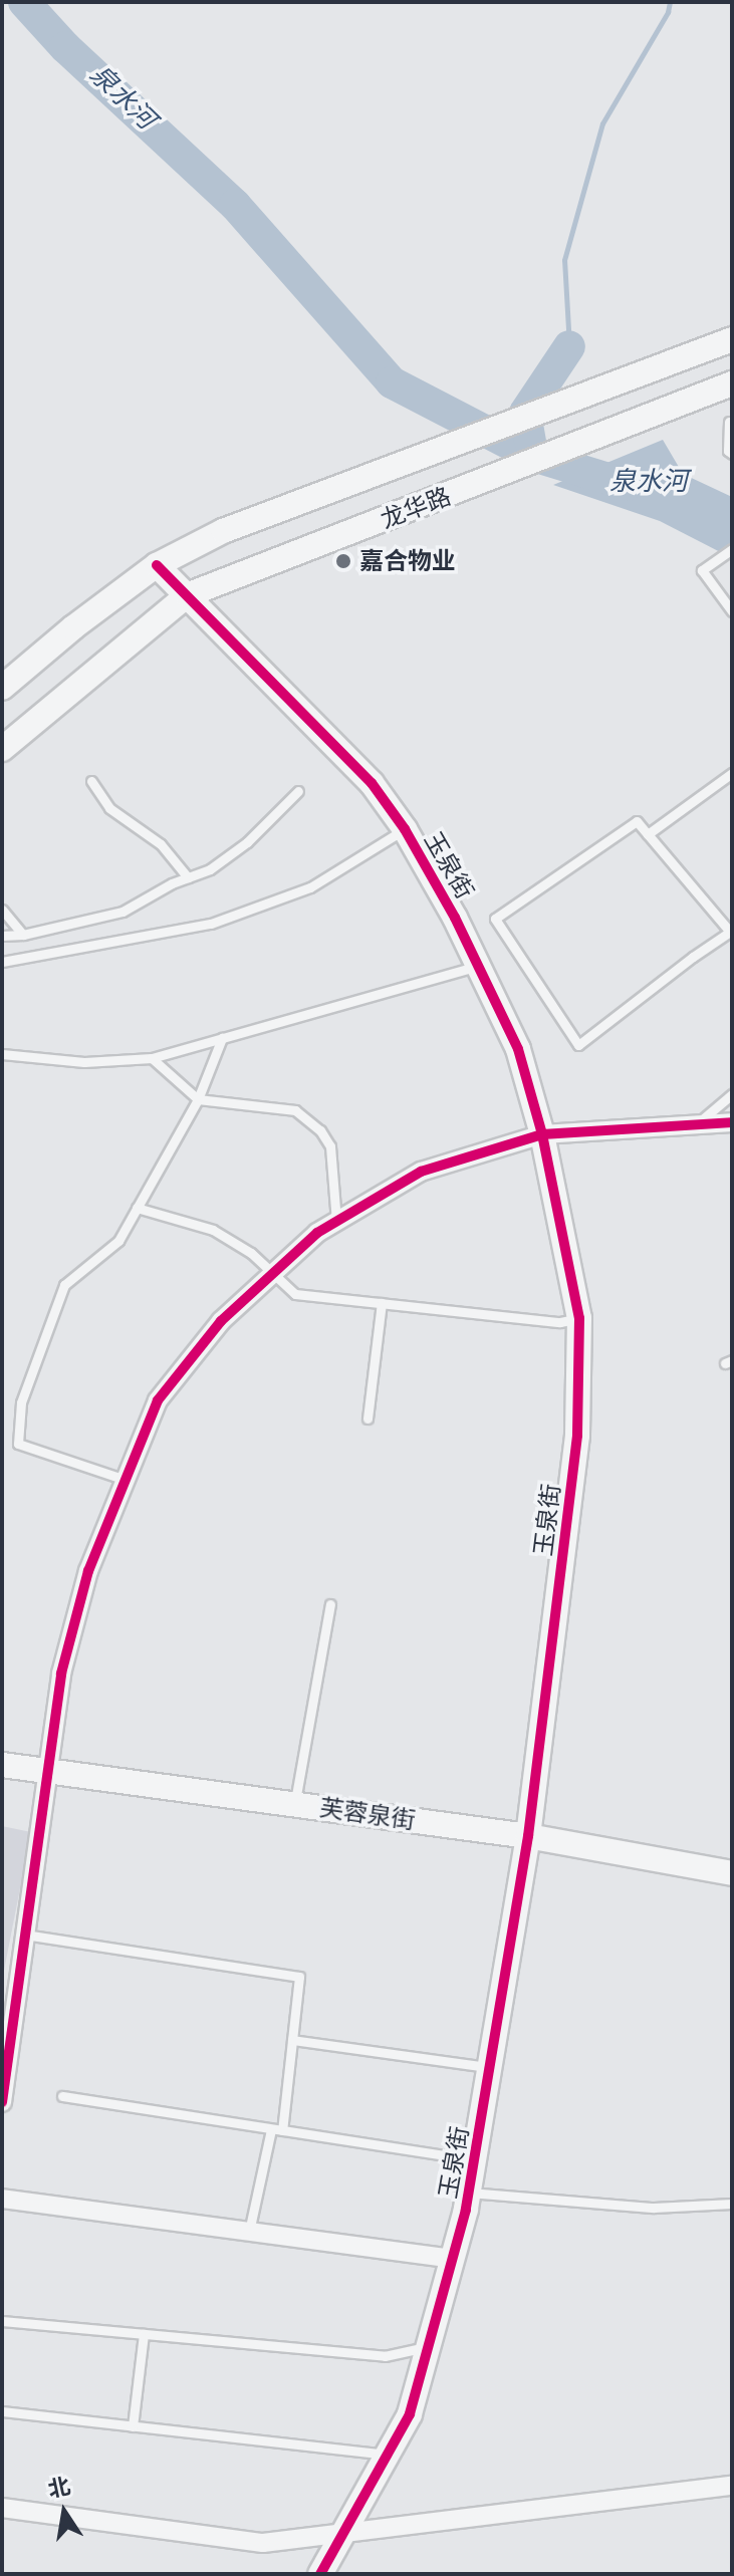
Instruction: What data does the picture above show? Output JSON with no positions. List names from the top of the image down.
{
  "streets": {
    "street": ["龙华路", "玉泉街", "芙蓉泉街"]
  },
  "crossings": [
    ["龙华路", "玉泉街"],
    ["玉泉街", "芙蓉泉街"]
  ],
  "water": ["泉水河"],
  "places": ["嘉合物业"],
  "north": "top"
}
